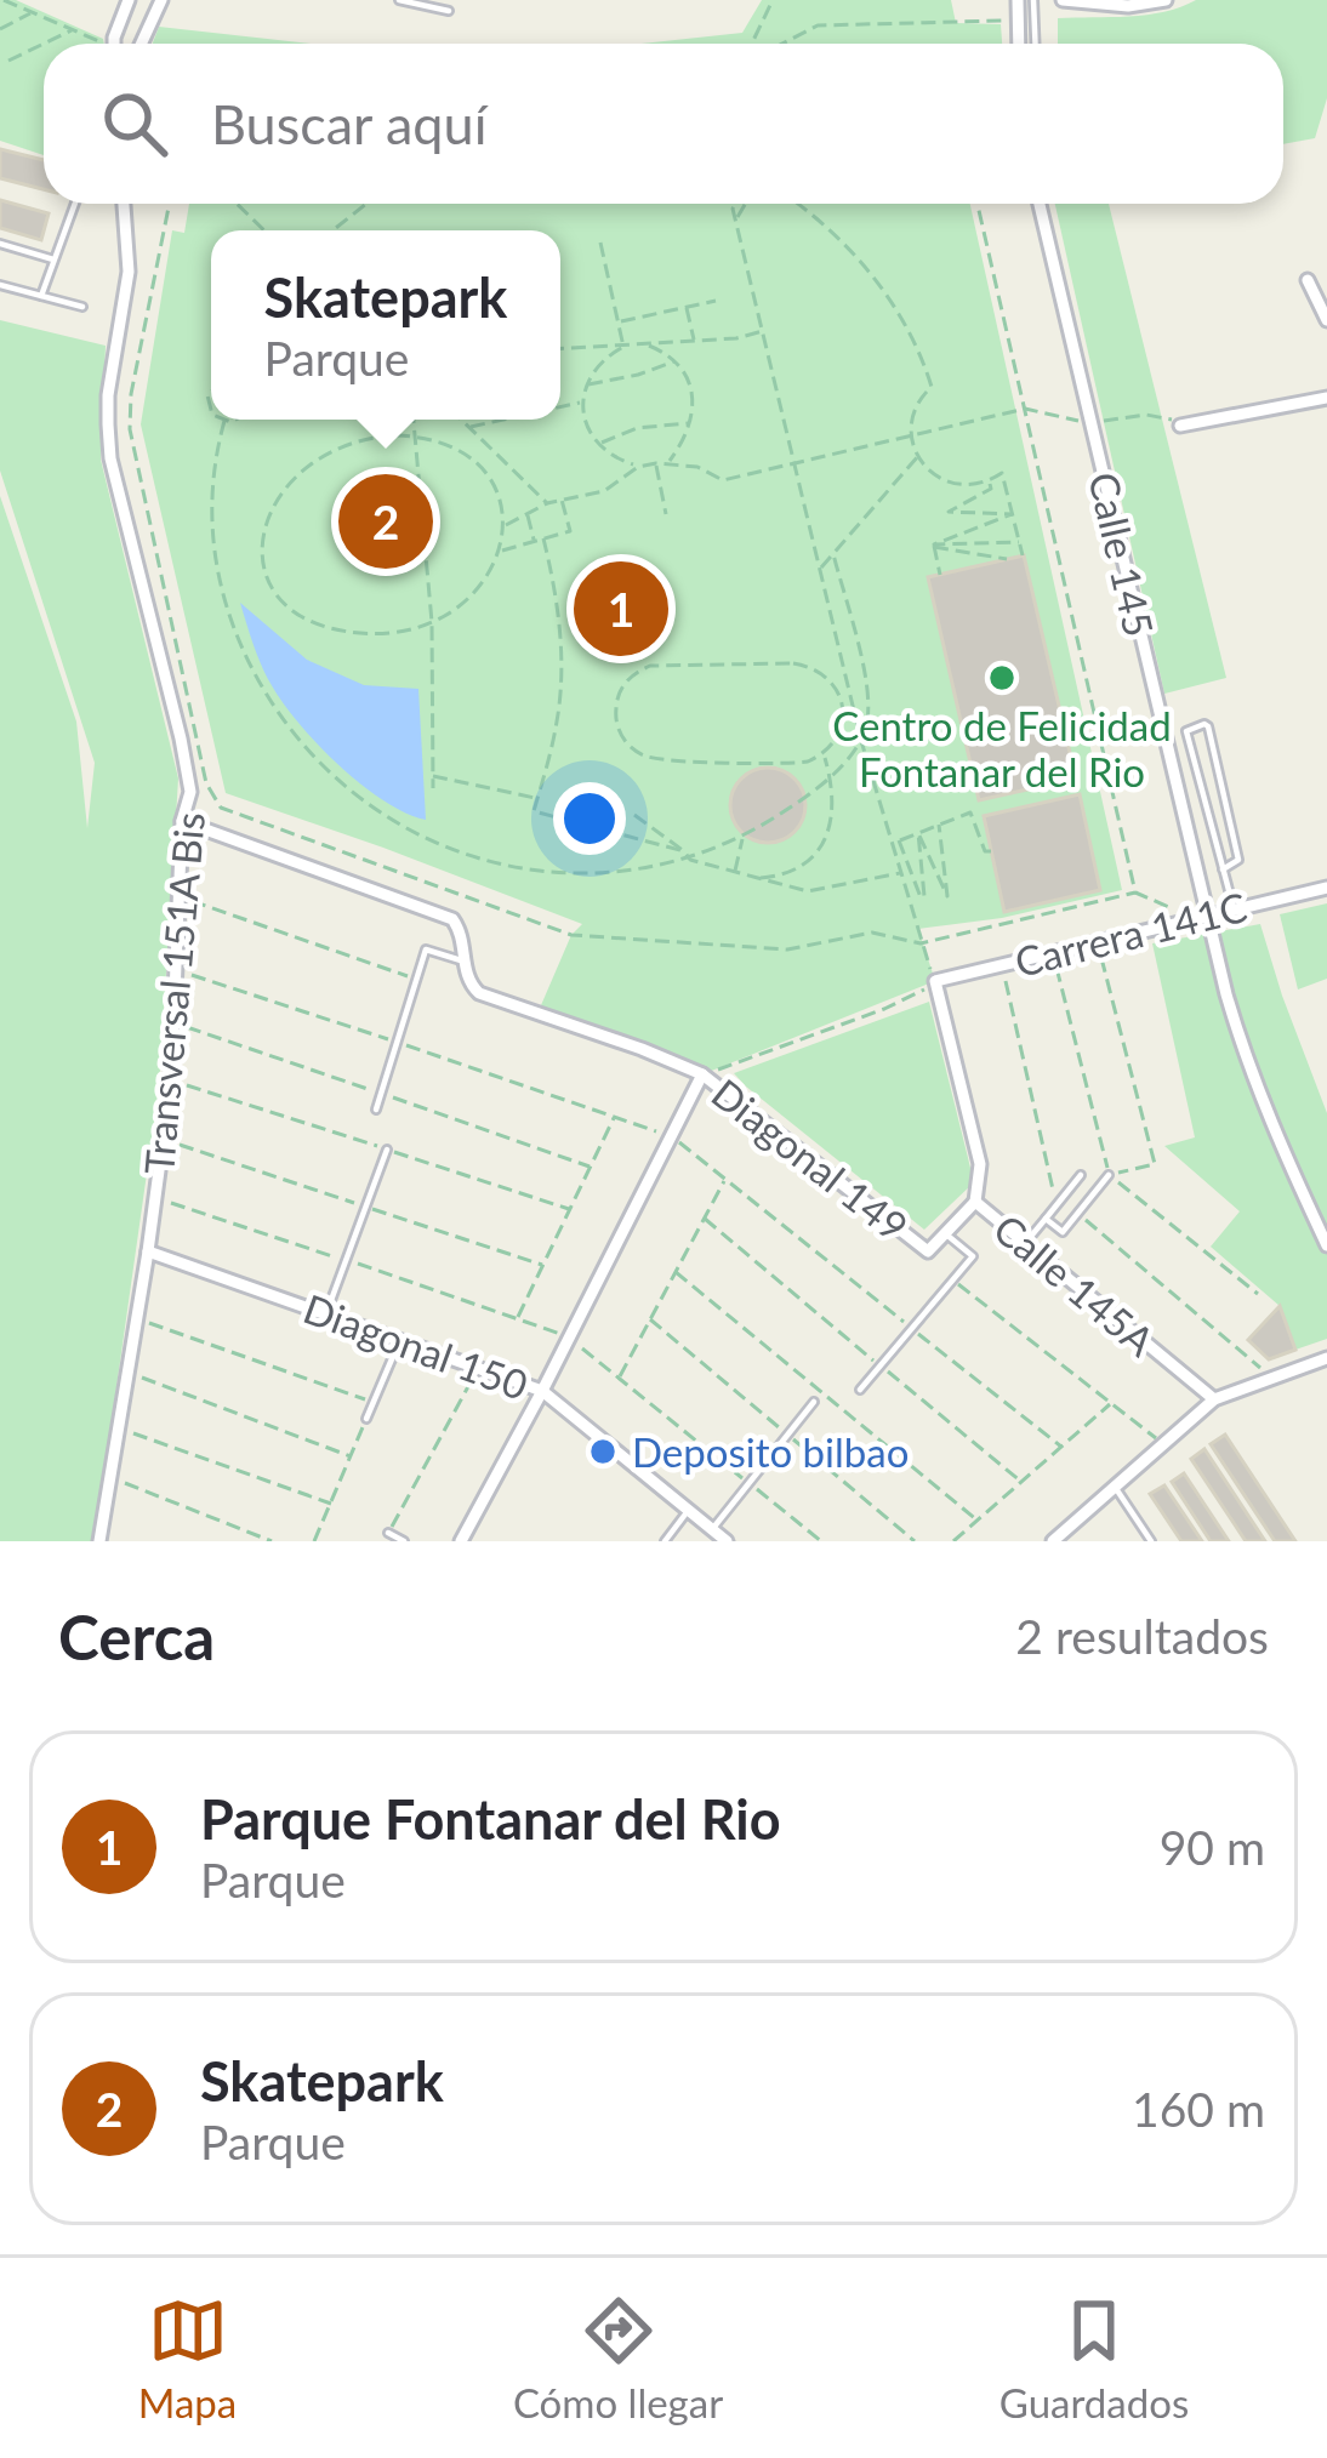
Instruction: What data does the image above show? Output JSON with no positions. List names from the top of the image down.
{
  "streets": {
    "street": [
      "Calle 145",
      "Carrera 141C",
      "Transversal 151A Bis",
      "Diagonal 149",
      "Calle 145A",
      "Diagonal 150"
    ]
  },
  "crossings": [
    ["Calle 145", "Carrera 141C"],
    ["Carrera 141C", "Calle 145A"],
    ["Transversal 151A Bis", "Diagonal 150"]
  ],
  "places": ["Centro de Felicidad Fontanar del Rio", "Deposito bilbao"],
  "page": {
    "search": "Buscar aquí",
    "popup": ["Skatepark", "Parque"],
    "pins": ["2", "1"],
    "heading": ["Cerca", "2 resultados"],
    "list": [
      {
        "mark": "1",
        "name": "Parque Fontanar del Rio",
        "note": "Parque",
        "value": "90 m"
      },
      {
        "mark": "2",
        "name": "Skatepark",
        "note": "Parque",
        "value": "160 m"
      }
    ],
    "nav": ["Mapa", "Cómo llegar", "Guardados"]
  }
}
